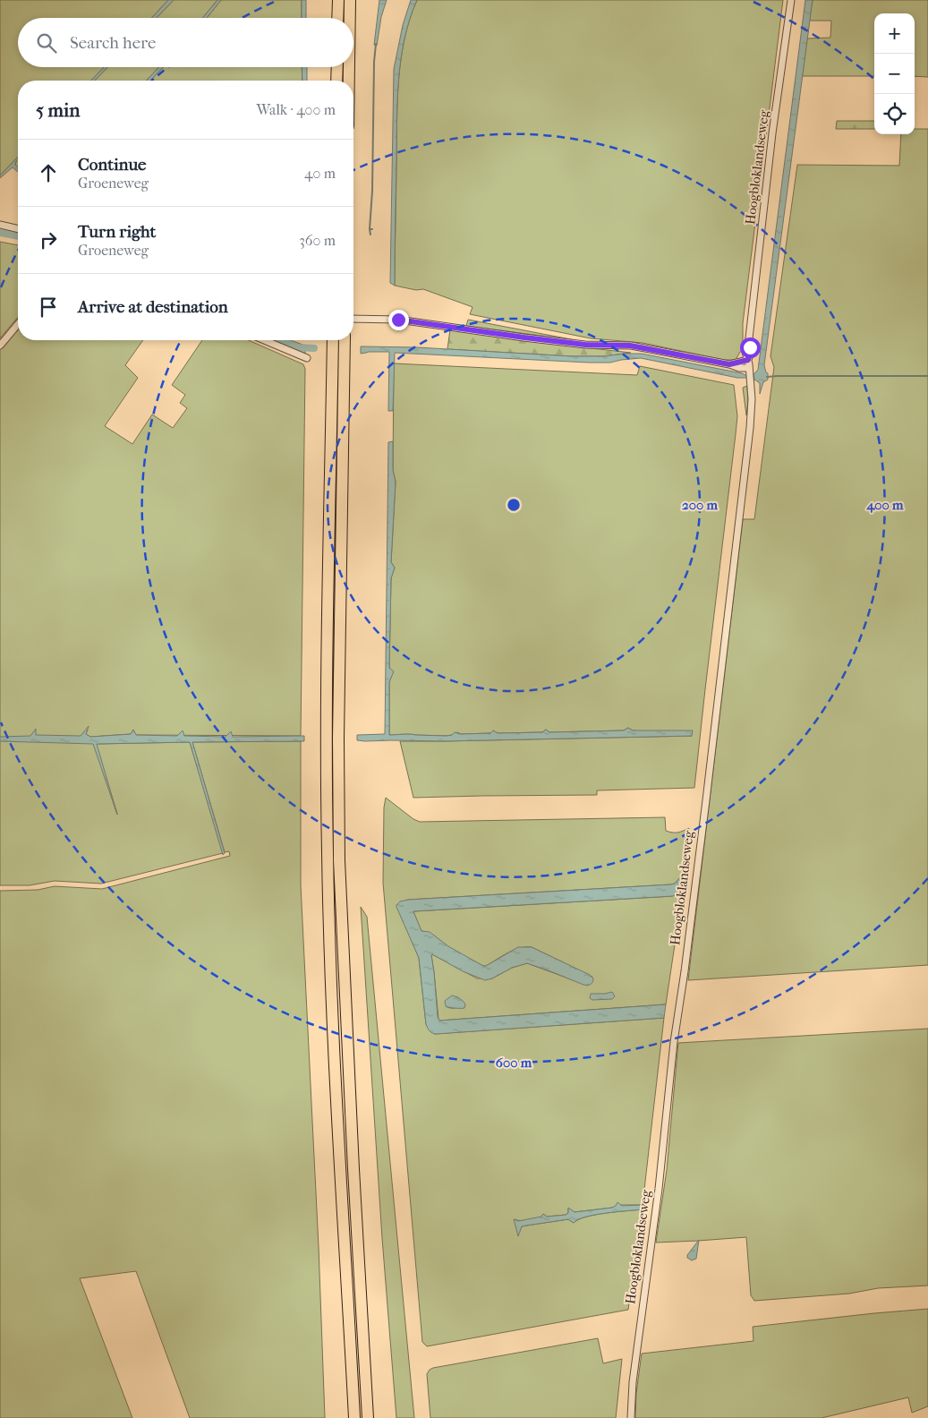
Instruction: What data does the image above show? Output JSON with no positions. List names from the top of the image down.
{
  "streets": {
    "street": ["Hoogbloklandseweg"]
  },
  "page": {
    "map_buttons": ["+", "−"],
    "search": "Search here",
    "heading": ["5 min", "Walk · 400 m"],
    "list": [
      ["Continue", "Groeneweg", "40 m"],
      ["Turn right", "Groeneweg", "360 m"],
      "Arrive at destination"
    ]
  },
  "rings": ["200 m", "400 m", "600 m"]
}
